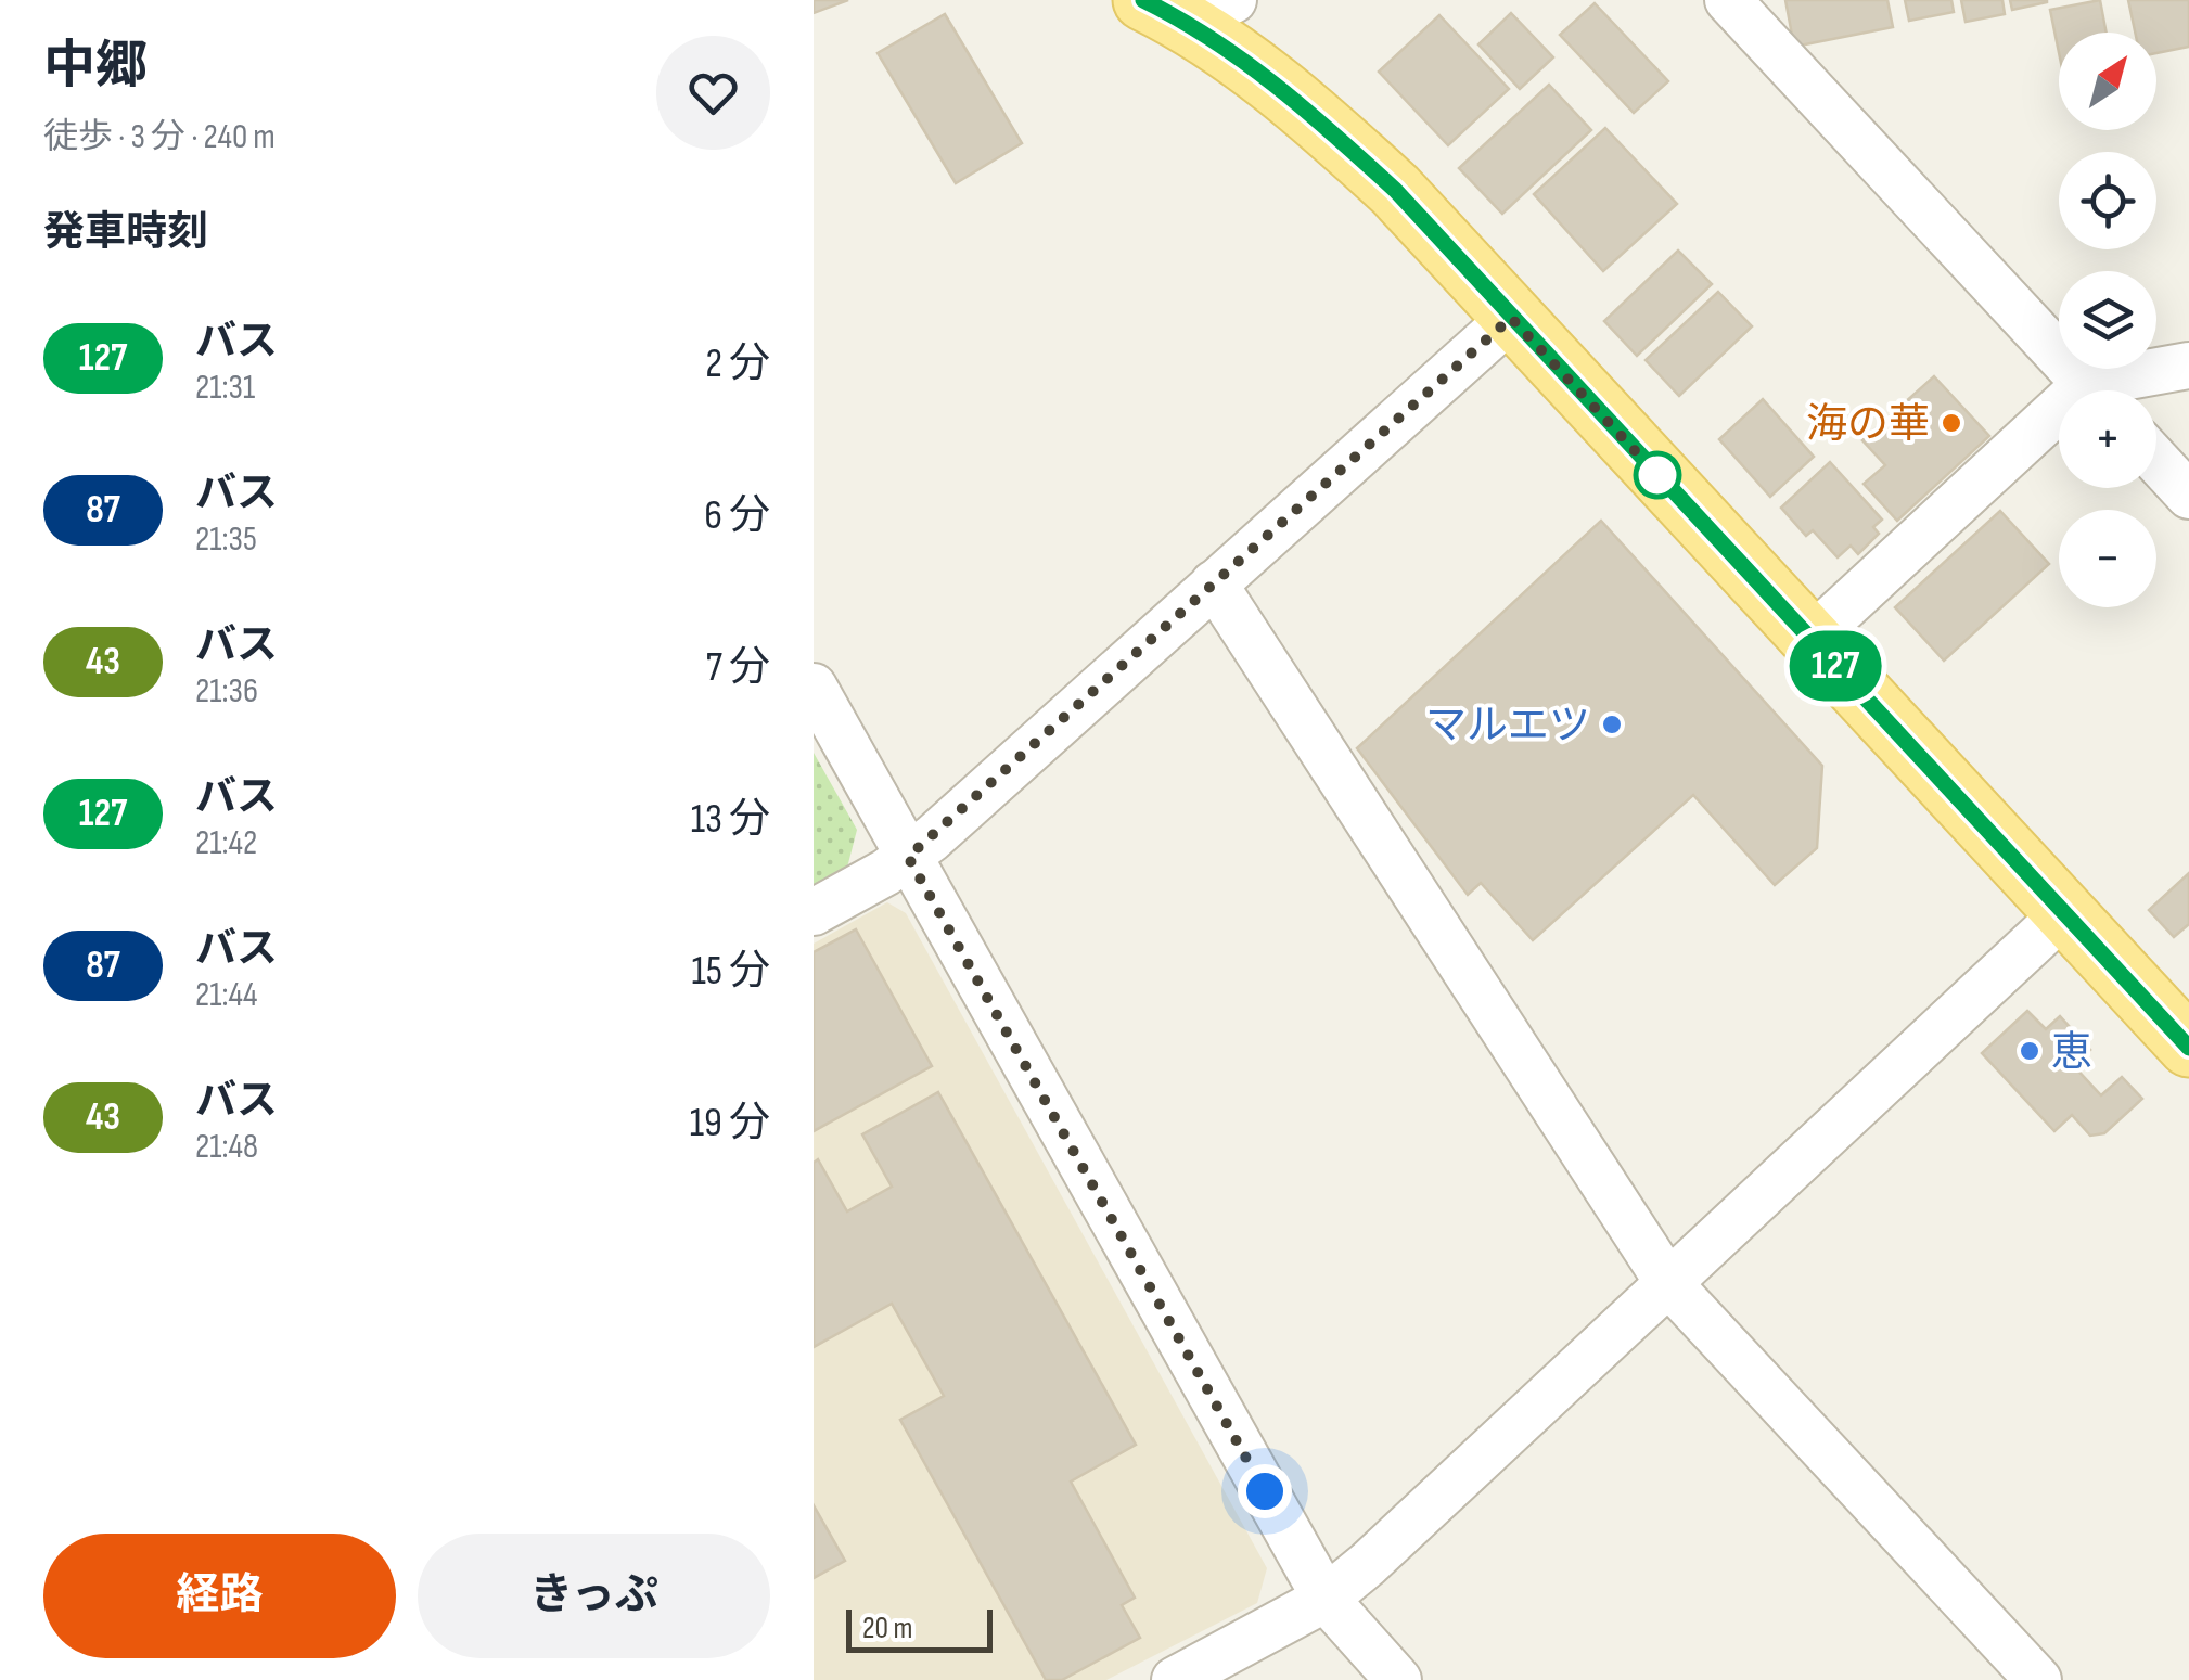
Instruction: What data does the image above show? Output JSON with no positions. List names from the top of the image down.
{
  "places": ["海の華", "マルエツ", "恵"],
  "lines": ["bus line 127"],
  "scale_bar": "20 m",
  "north": "top right",
  "page": {
    "heading": [
      ["中郷", "徒歩 · 3 分 · 240 m"],
      "発車時刻"
    ],
    "on_map": "127",
    "map_buttons": ["+", "−"],
    "list": [
      {
        "mark": "127",
        "name": "バス",
        "note": "21:31",
        "value": "2 分"
      },
      {
        "mark": "87",
        "name": "バス",
        "note": "21:35",
        "value": "6 分"
      },
      {
        "mark": "43",
        "name": "バス",
        "note": "21:36",
        "value": "7 分"
      },
      {
        "mark": "127",
        "name": "バス",
        "note": "21:42",
        "value": "13 分"
      },
      {
        "mark": "87",
        "name": "バス",
        "note": "21:44",
        "value": "15 分"
      },
      {
        "mark": "43",
        "name": "バス",
        "note": "21:48",
        "value": "19 分"
      }
    ],
    "buttons": ["経路", "きっぷ"],
    "scale": "20 m"
  }
}
